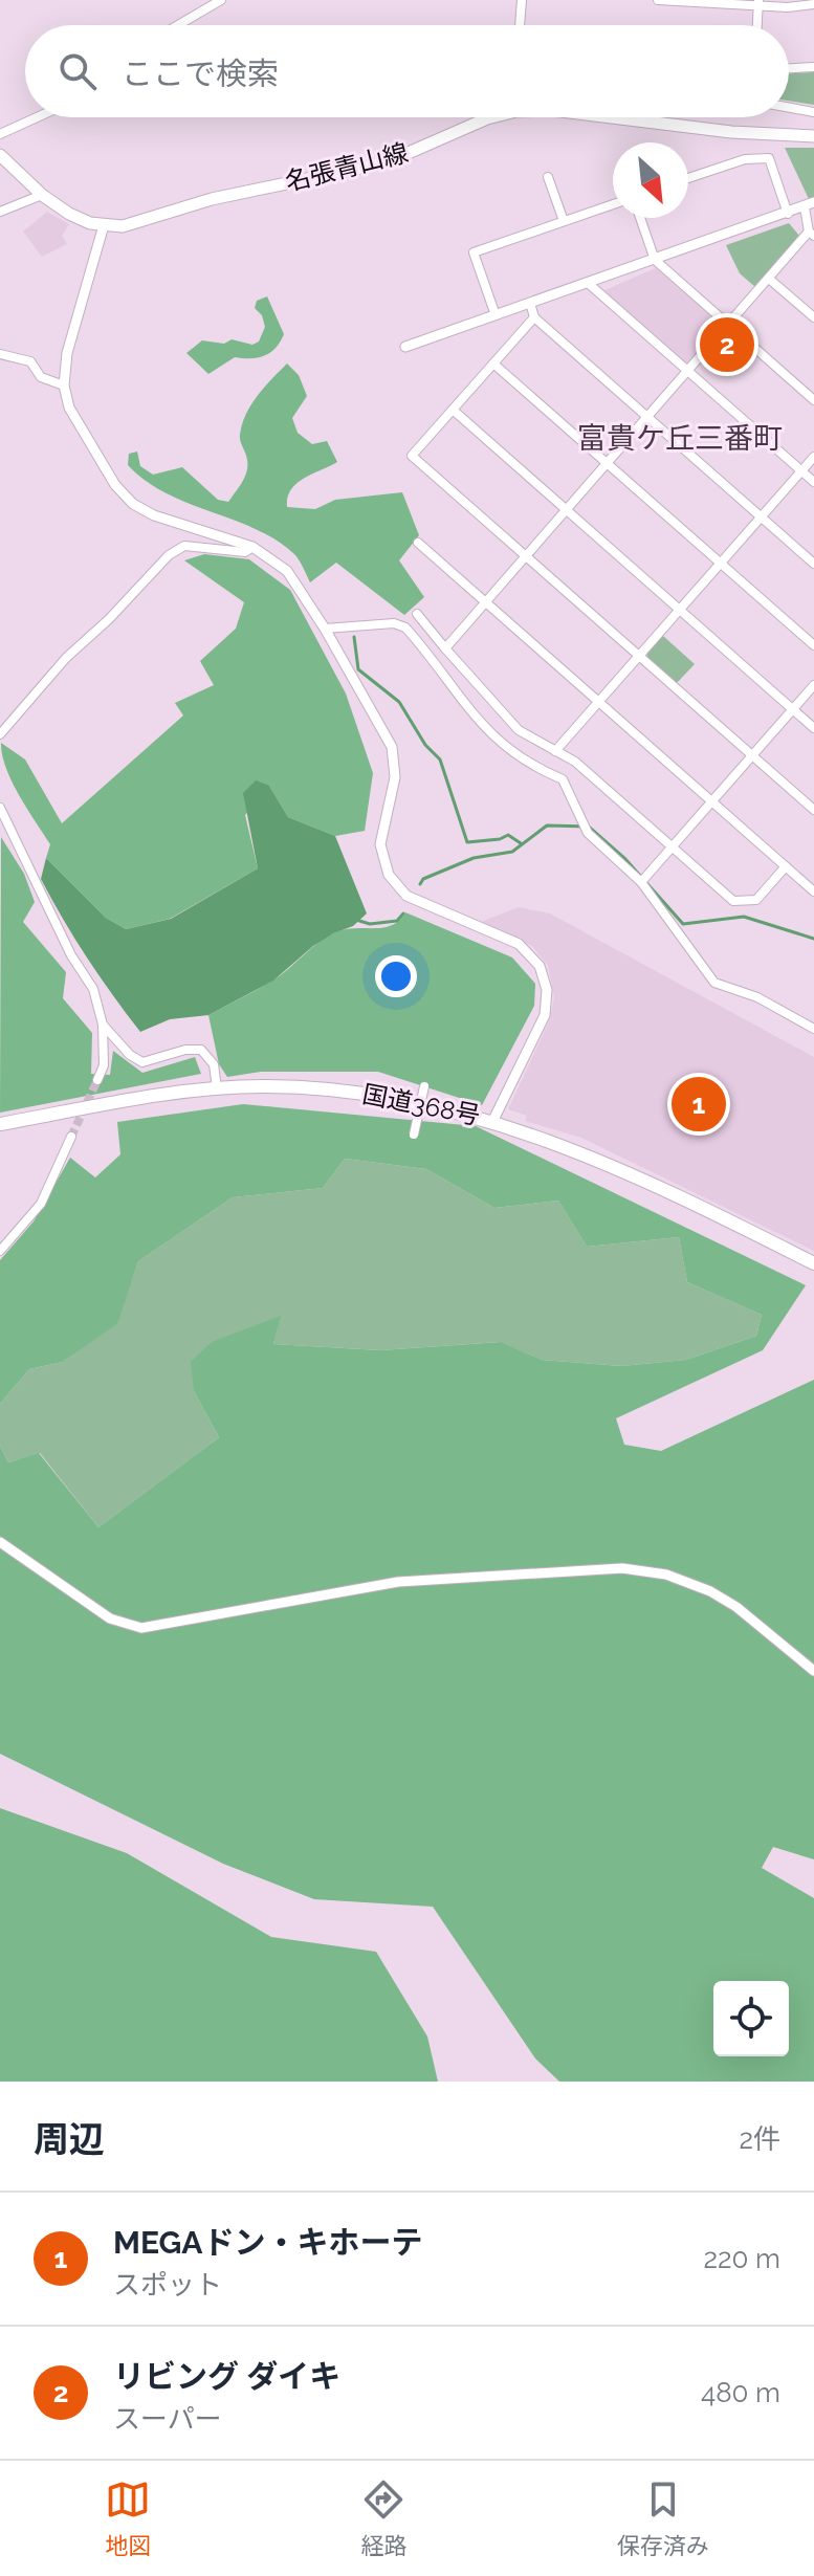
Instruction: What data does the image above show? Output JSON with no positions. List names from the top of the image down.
{
  "streets": {
    "highway": ["国道368号"],
    "main road": ["名張青山線"]
  },
  "districts": ["富貴ケ丘三番町"],
  "north": "bottom right",
  "page": {
    "search": "ここで検索",
    "pins": ["2", "1"],
    "heading": ["周辺", "2件"],
    "list": [
      {
        "mark": "1",
        "name": "MEGAドン・キホーテ",
        "note": "スポット",
        "value": "220 m"
      },
      {
        "mark": "2",
        "name": "リビング ダイキ",
        "note": "スーパー",
        "value": "480 m"
      }
    ],
    "nav": ["地図", "経路", "保存済み"]
  }
}
